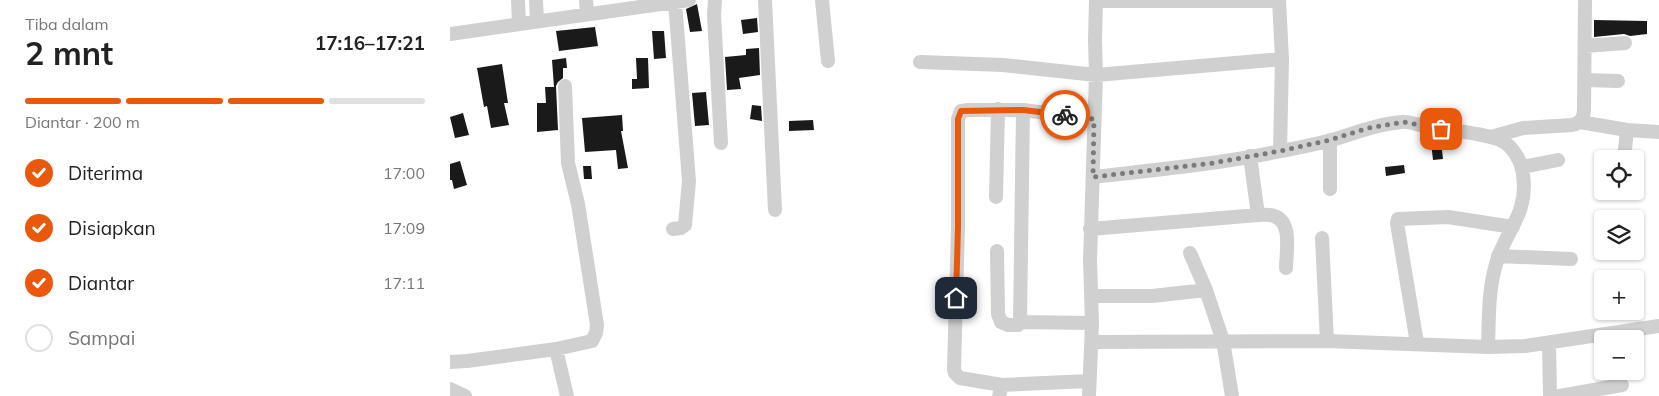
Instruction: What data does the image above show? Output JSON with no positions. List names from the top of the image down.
{
  "page": {
    "heading": ["2 mnt", "Tiba dalam", "17:16–17:21"],
    "bar": "Diantar · 200 m",
    "list": [
      ["Diterima", "17:00"],
      ["Disiapkan", "17:09"],
      ["Diantar", "17:11"],
      "Sampai"
    ],
    "map_buttons": ["+", "−"]
  }
}
